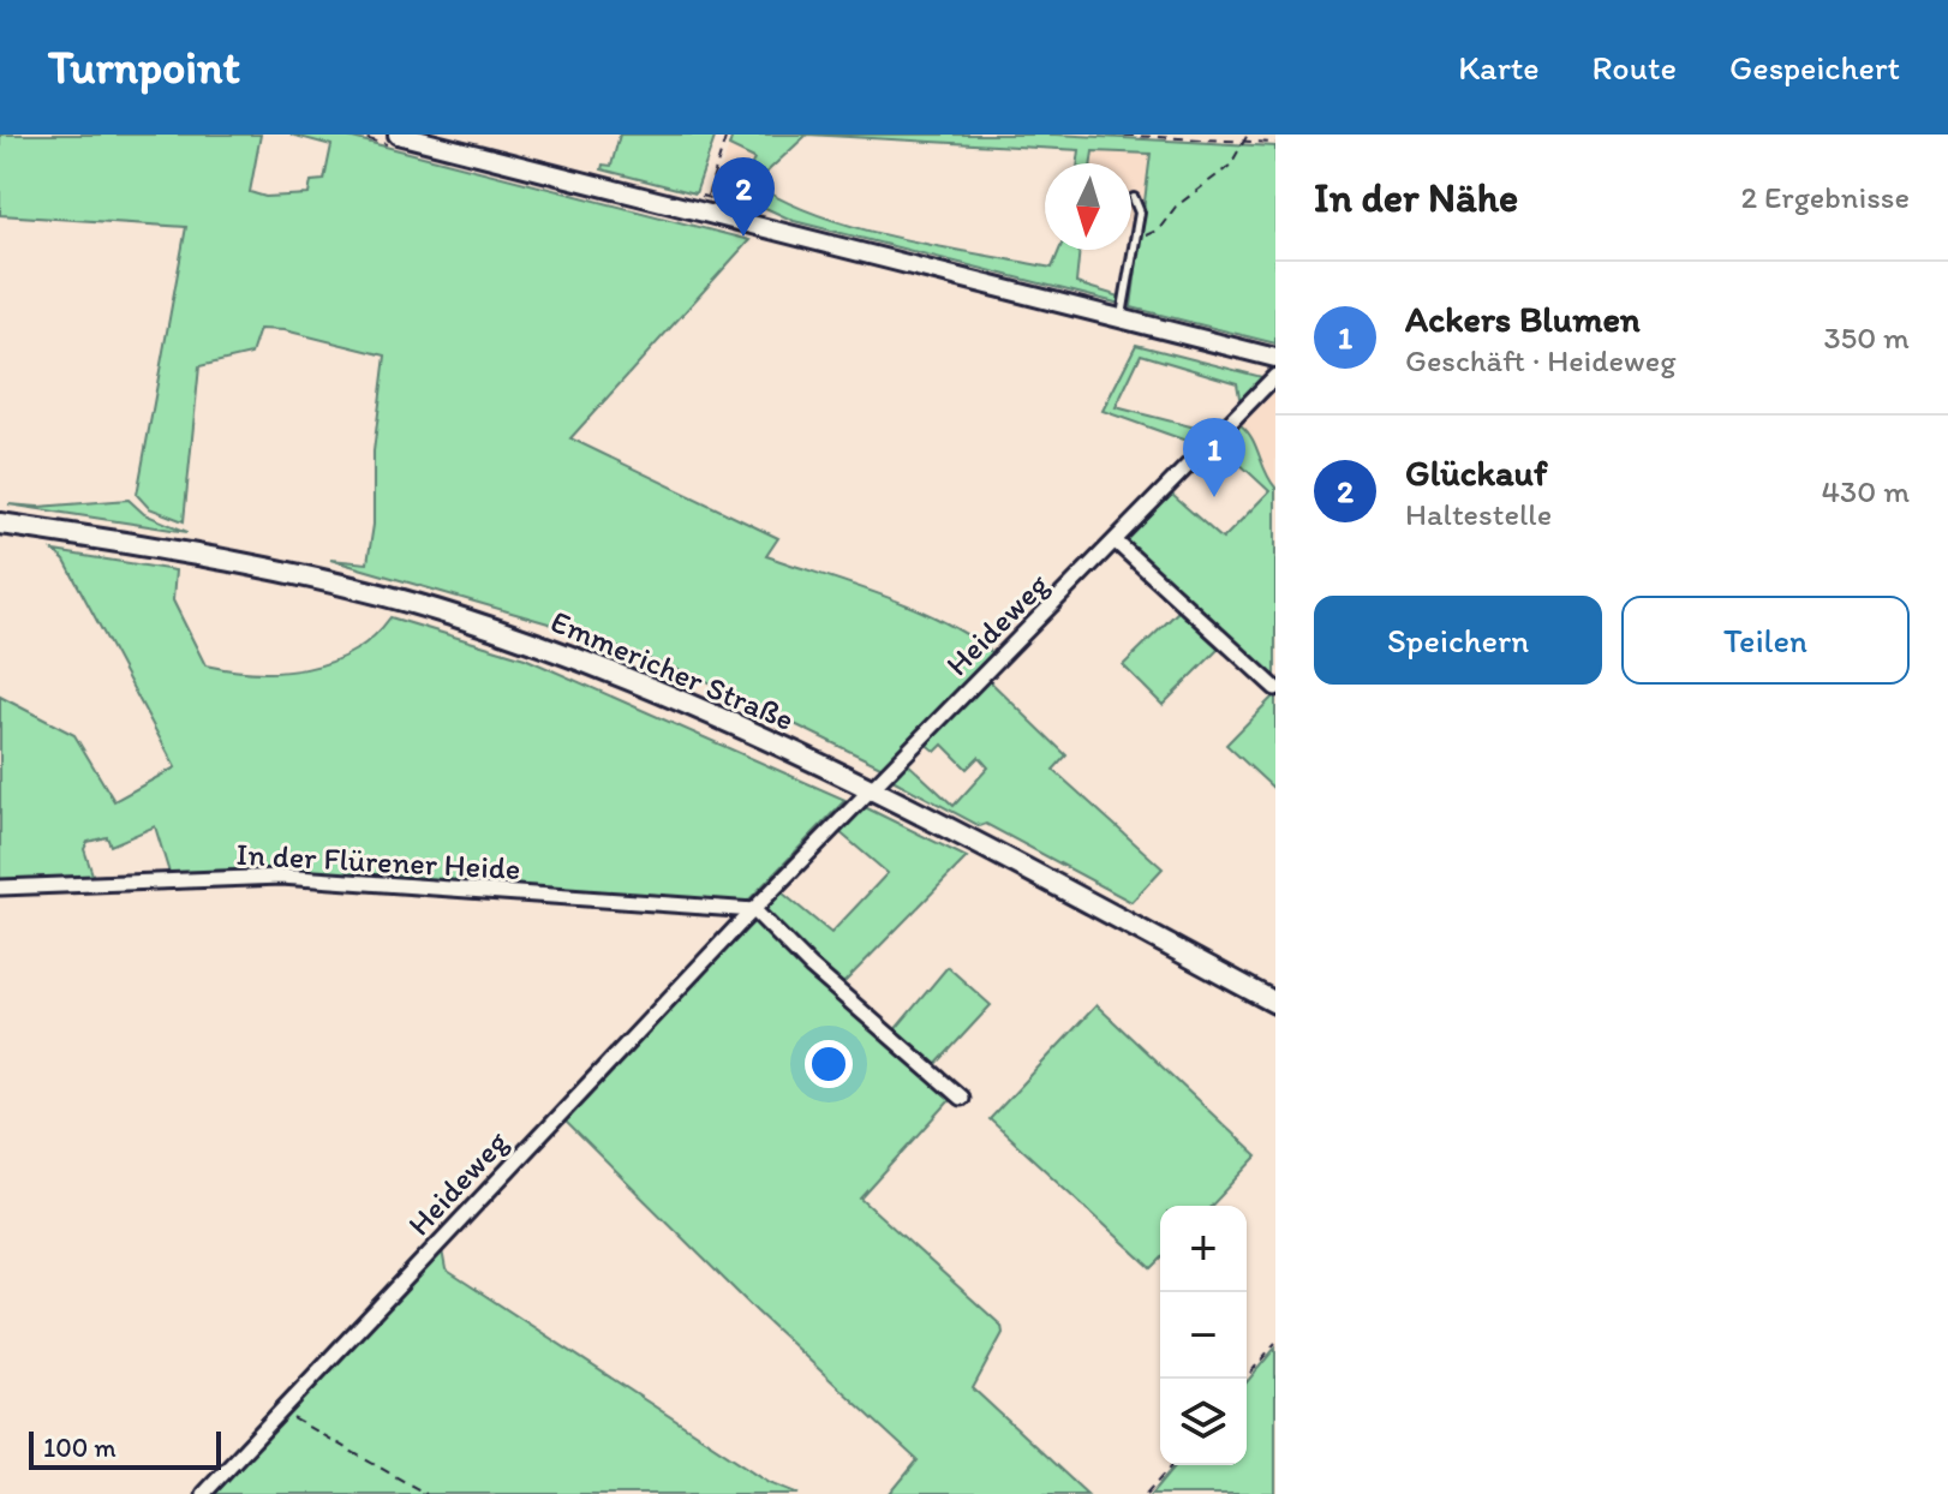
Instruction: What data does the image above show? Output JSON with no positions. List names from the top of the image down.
{
  "streets": {
    "main road": ["Emmericher Straße"],
    "street": ["Heideweg", "In der Flürener Heide"]
  },
  "crossings": [
    ["Heideweg", "Emmericher Straße"],
    ["Heideweg", "In der Flürener Heide"]
  ],
  "scale_bar": "100 m",
  "north": "bottom",
  "page": {
    "header": "Turnpoint",
    "nav": ["Karte", "Route", "Gespeichert"],
    "heading": ["In der Nähe", "2 Ergebnisse"],
    "pins": ["2", "1"],
    "list": [
      {
        "mark": "1",
        "name": "Ackers Blumen",
        "note": "Geschäft · Heideweg",
        "value": "350 m"
      },
      {
        "mark": "2",
        "name": "Glückauf",
        "note": "Haltestelle",
        "value": "430 m"
      }
    ],
    "buttons": ["Speichern", "Teilen"],
    "map_buttons": ["+", "−"],
    "scale": "100 m"
  }
}
